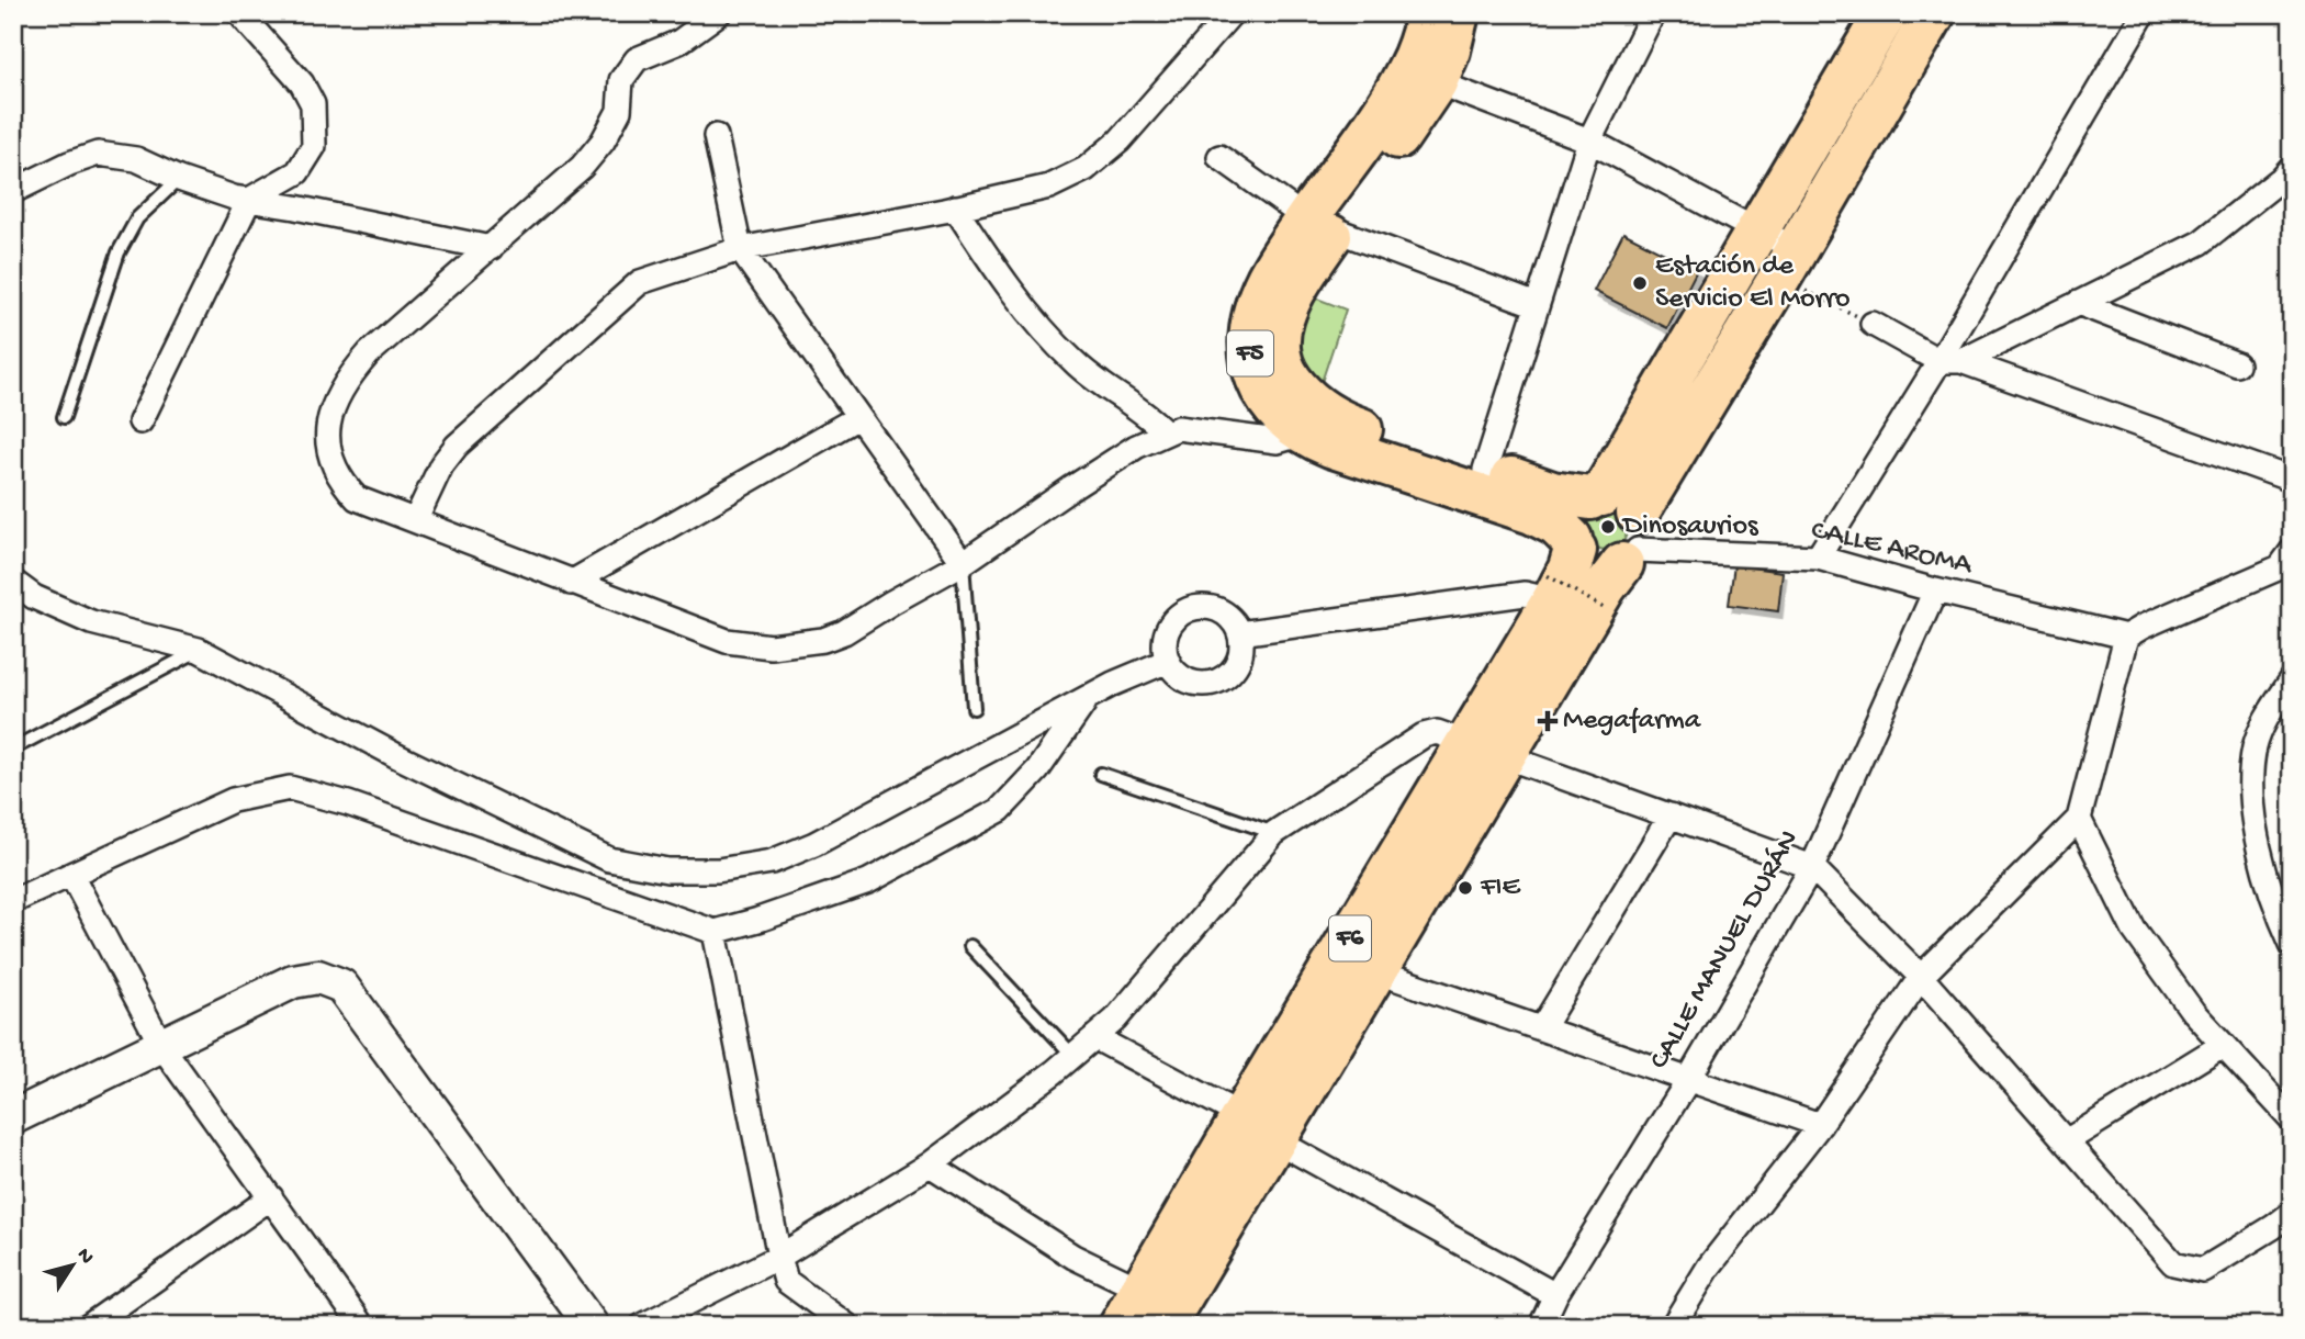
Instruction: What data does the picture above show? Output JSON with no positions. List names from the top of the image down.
{
  "streets": {
    "highway": ["F5", "F6"],
    "street": ["CALLE AROMA", "CALLE MANUEL DURÁN"]
  },
  "crossings": [
    ["F5", "CALLE AROMA"],
    ["F5", "F6"],
    ["CALLE AROMA", "F6"],
    ["CALLE AROMA", "CALLE MANUEL DURÁN"]
  ],
  "places": {
    "other": ["Estación de Servicio El Morro", "Dinosaurios", "FIE"],
    "health": ["Megafarma"]
  },
  "north": "top right"
}
